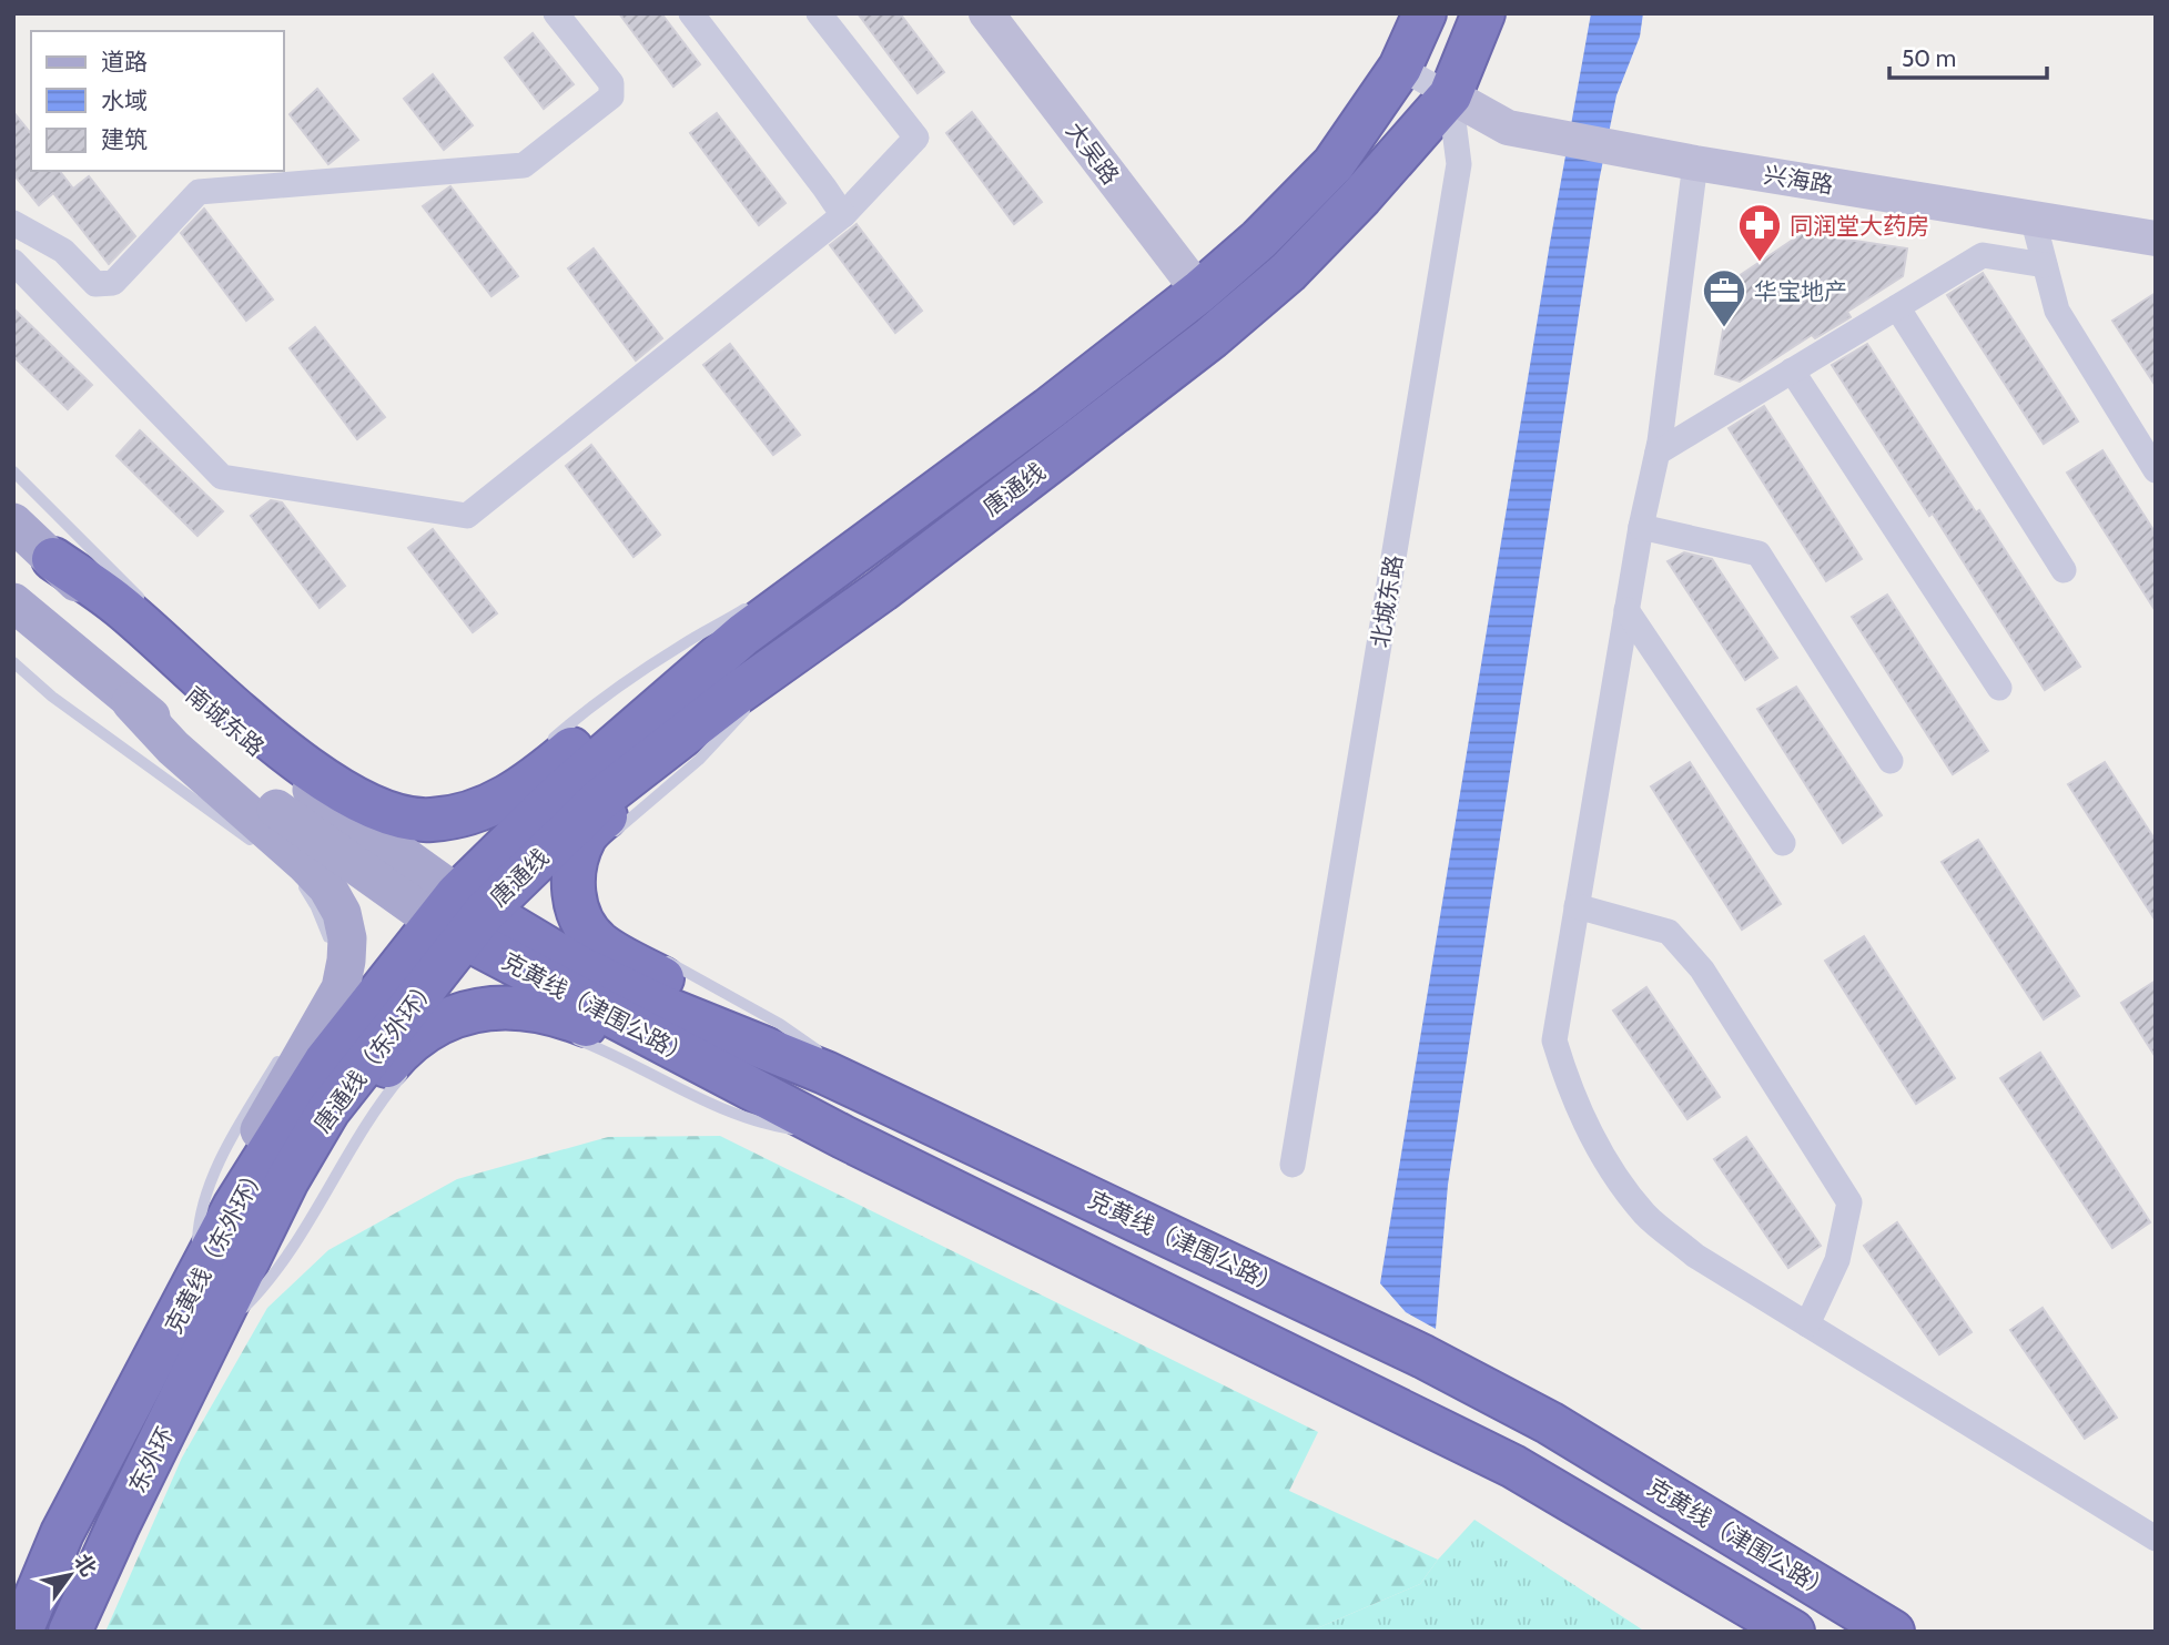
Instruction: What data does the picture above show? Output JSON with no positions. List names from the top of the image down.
{
  "streets": {
    "highway": [
      "唐通线",
      "克黄线（津围公路）",
      "唐通线（东外环）",
      "克黄线（东外环）",
      "东外环"
    ],
    "main road": ["南城东路"],
    "street": ["大吴路", "兴海路", "北城东路"]
  },
  "crossings": [
    ["大吴路", "唐通线"],
    ["兴海路", "唐通线"],
    ["兴海路", "北城东路"],
    ["唐通线", "北城东路"],
    ["唐通线", "南城东路"],
    ["唐通线", "克黄线（津围公路）"],
    ["唐通线", "唐通线（东外环）"],
    ["唐通线", "克黄线（东外环）"],
    ["南城东路", "克黄线（津围公路）"],
    ["南城东路", "唐通线（东外环）"],
    ["南城东路", "克黄线（东外环）"],
    ["克黄线（津围公路）", "唐通线（东外环）"],
    ["克黄线（津围公路）", "克黄线（东外环）"],
    ["唐通线（东外环）", "克黄线（东外环）"],
    ["唐通线（东外环）", "东外环"],
    ["克黄线（东外环）", "东外环"]
  ],
  "places": {
    "pharmacy": ["同润堂大药房"],
    "office": ["华宝地产"]
  },
  "legend": ["道路", "水域", "建筑"],
  "scale_bar": "50 m",
  "north": "top right"
}
